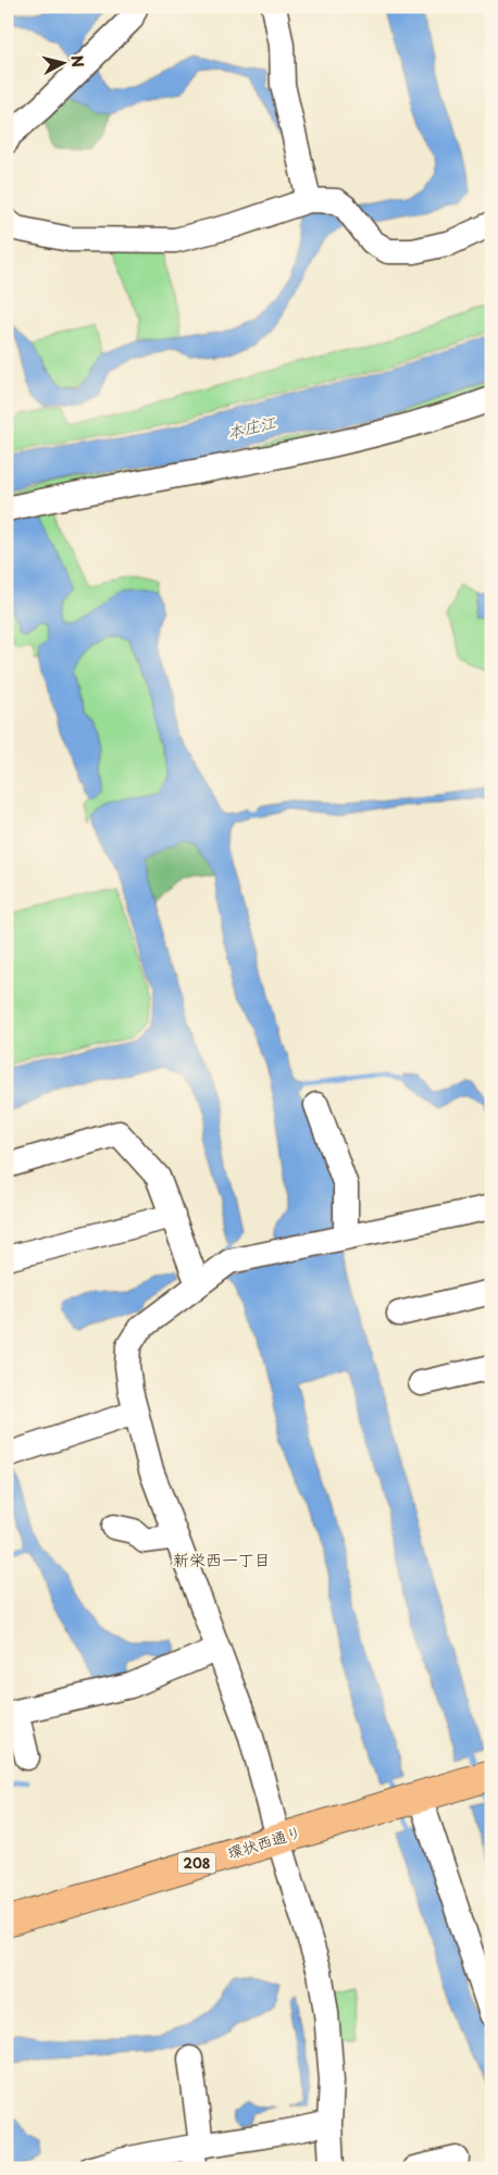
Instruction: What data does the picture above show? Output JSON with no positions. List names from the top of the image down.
{
  "streets": {
    "highway": ["環状西通り", "208"]
  },
  "districts": ["新栄西一丁目"],
  "water": ["本庄江"],
  "north": "right"
}
